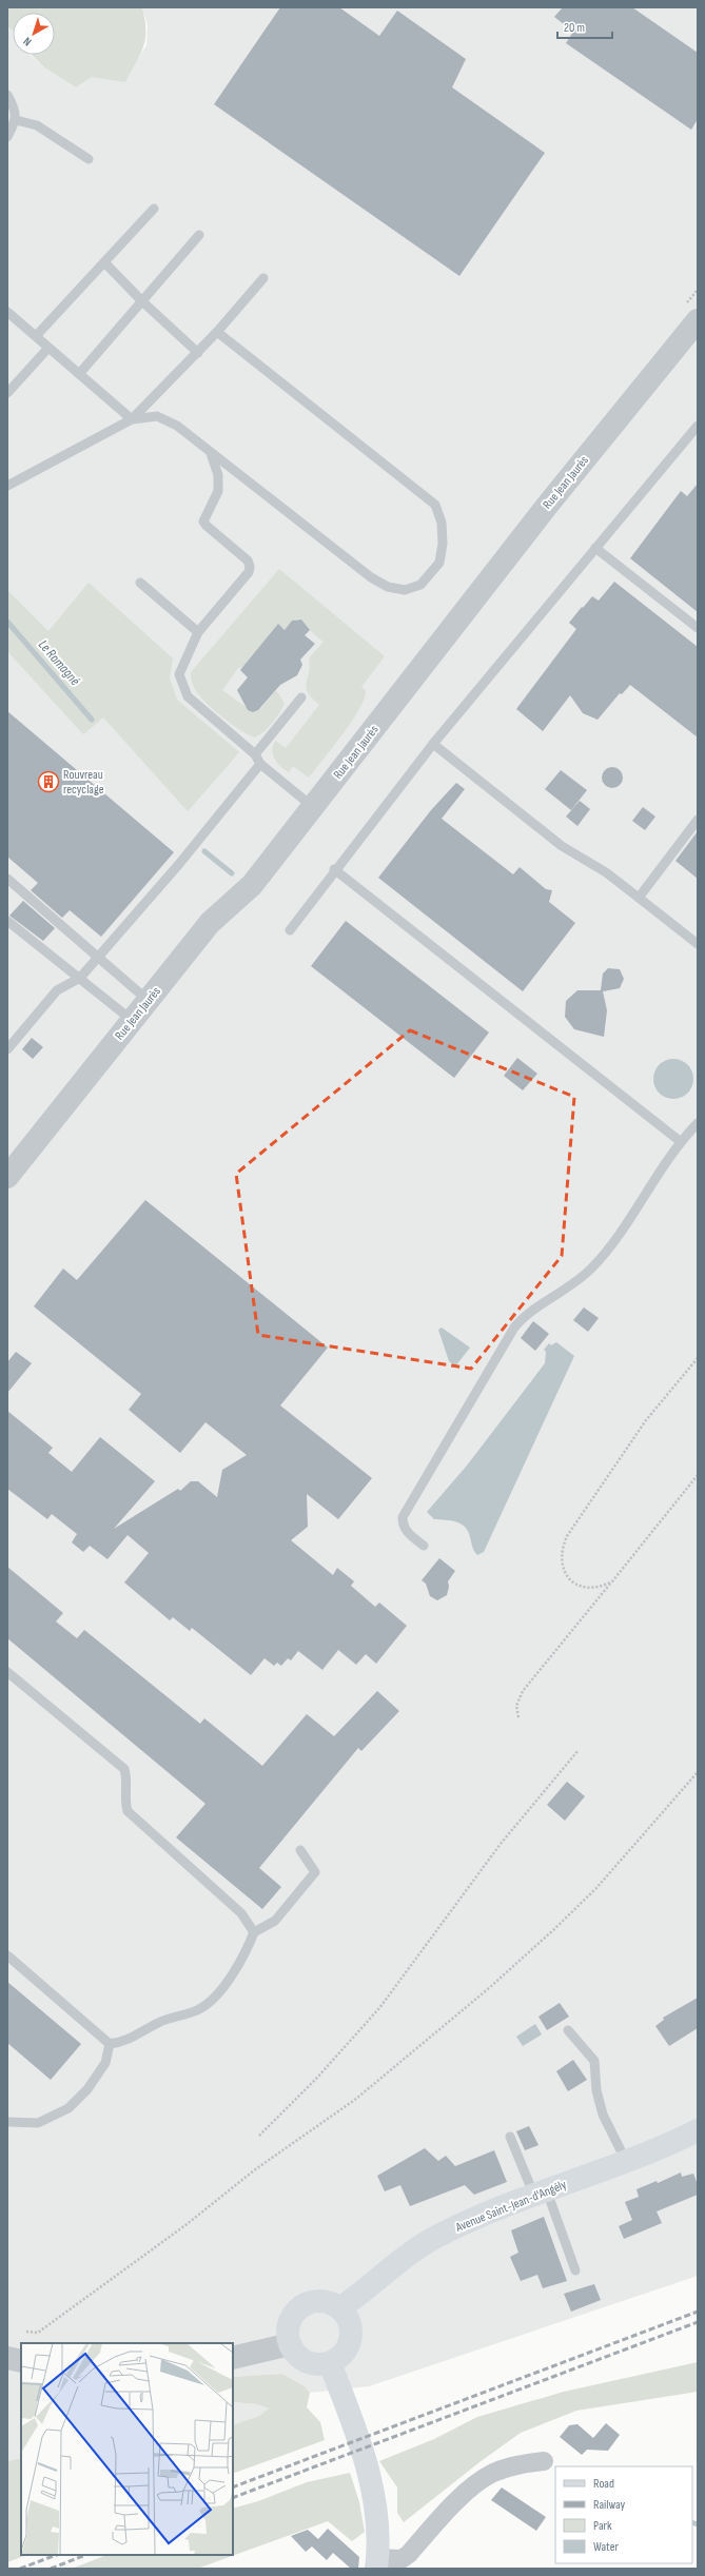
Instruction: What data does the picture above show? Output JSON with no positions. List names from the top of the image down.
{
  "streets": {
    "main road": ["Avenue Saint-Jean-d'Angély"],
    "street": ["Rue Jean Jaurès"]
  },
  "water": ["Le Romagné"],
  "places": {
    "building": ["Rouvreau recyclage"]
  },
  "legend": [
    "Road",
    "Railway",
    "Park",
    "Water"
  ],
  "scale_bar": "20 m",
  "north": "bottom left"
}
